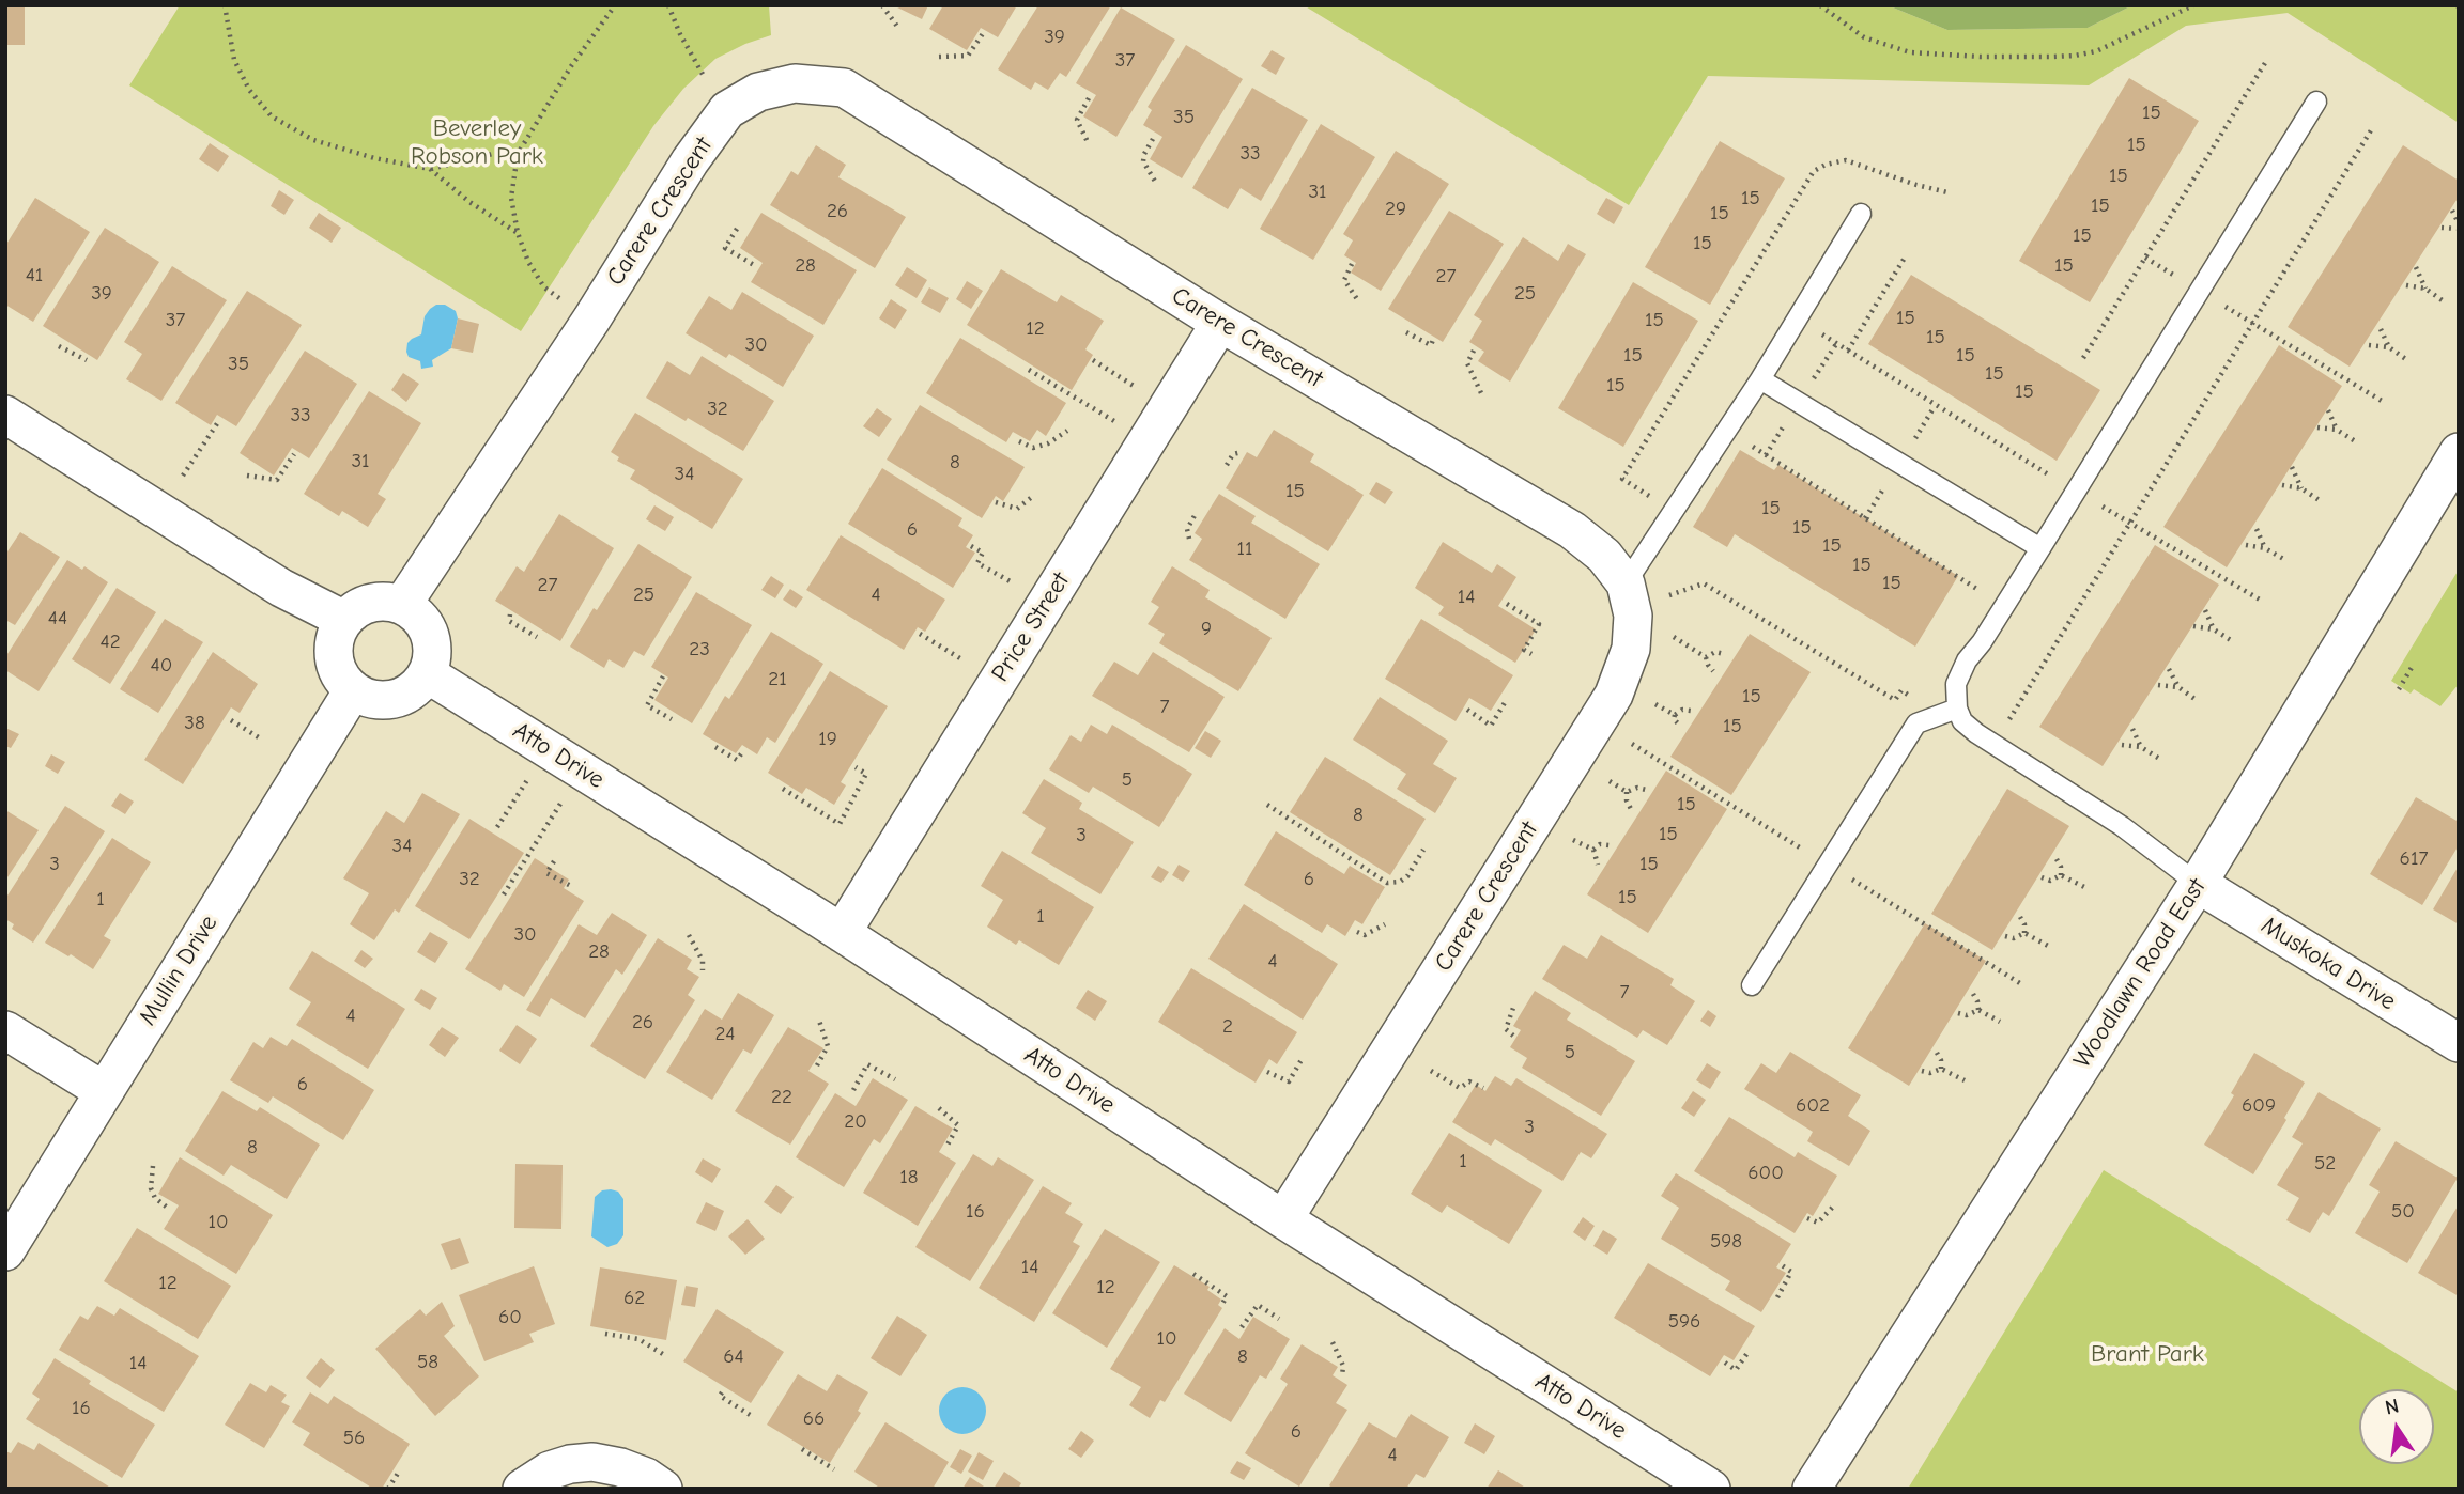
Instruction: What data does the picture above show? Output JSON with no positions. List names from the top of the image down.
{
  "streets": {
    "street": [
      "Carere Crescent",
      "Price Street",
      "Atto Drive",
      "Muskoka Drive",
      "Mullin Drive",
      "Woodlawn Road East"
    ]
  },
  "crossings": [
    ["Carere Crescent", "Price Street"],
    ["Carere Crescent", "Atto Drive"],
    ["Carere Crescent", "Mullin Drive"],
    ["Price Street", "Atto Drive"],
    ["Atto Drive", "Mullin Drive"],
    ["Muskoka Drive", "Woodlawn Road East"]
  ],
  "parks": ["Beverley Robson Park", "Brant Park"],
  "house_numbers": [
    "39",
    "37",
    "15",
    "35",
    "15",
    "33",
    "15",
    "31",
    "15",
    "15",
    "29",
    "26",
    "15",
    "15",
    "15",
    "28",
    "15",
    "41",
    "27",
    "39",
    "25",
    "15",
    "37",
    "15",
    "12",
    "15",
    "30",
    "15",
    "15",
    "35",
    "15",
    "15",
    "15",
    "32",
    "33",
    "31",
    "8",
    "34",
    "15",
    "15",
    "15",
    "6",
    "15",
    "11",
    "15",
    "15",
    "27",
    "25",
    "4",
    "14",
    "44",
    "9",
    "42",
    "23",
    "40",
    "21",
    "15",
    "7",
    "38",
    "15",
    "19",
    "5",
    "15",
    "8",
    "15",
    "3",
    "34",
    "617",
    "3",
    "15",
    "32",
    "6",
    "15",
    "1",
    "1",
    "30",
    "28",
    "4",
    "7",
    "4",
    "26",
    "2",
    "24",
    "5",
    "6",
    "22",
    "602",
    "609",
    "20",
    "3",
    "8",
    "1",
    "52",
    "600",
    "18",
    "16",
    "50",
    "10",
    "598",
    "14",
    "12",
    "12",
    "62",
    "60",
    "596",
    "10",
    "64",
    "8",
    "58",
    "14",
    "16",
    "66",
    "6",
    "56",
    "4"
  ],
  "north": "top"
}
